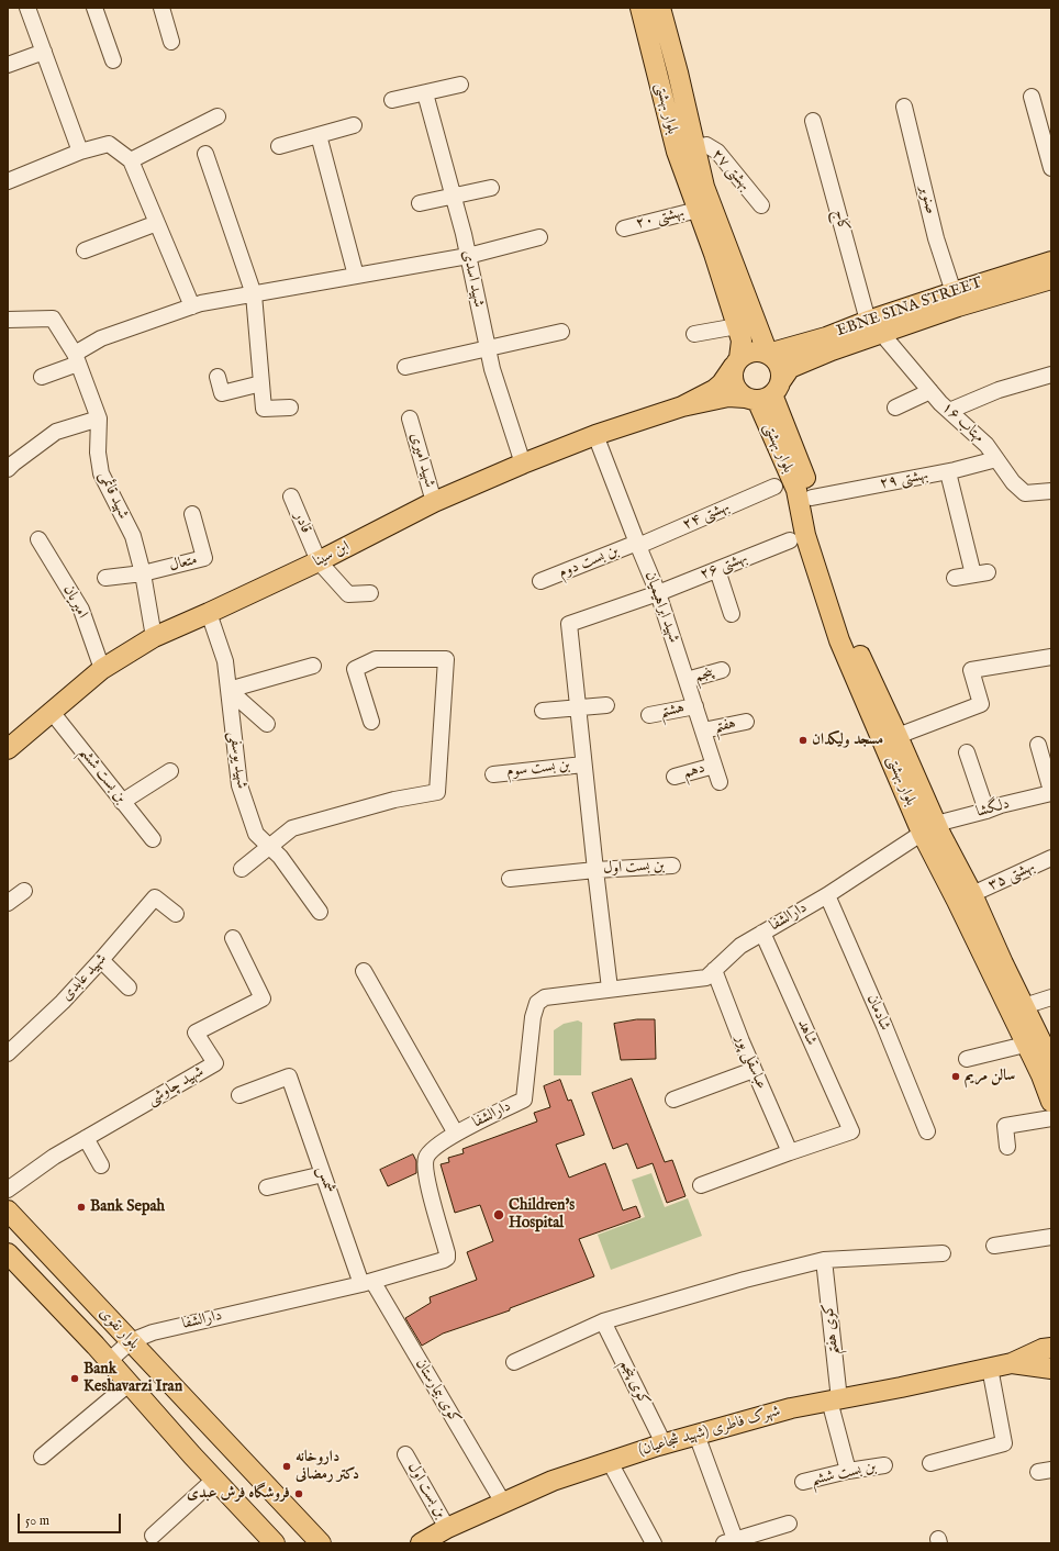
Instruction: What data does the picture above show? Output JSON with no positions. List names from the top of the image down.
{
  "streets": {
    "main road": [
      "بلوار بهشتی",
      "EBNE SINA STREET",
      "ابن سینا",
      "بلوار نقوی",
      "شهرک فاطری (شهید شجاعیان)"
    ],
    "street": [
      "بهشتی ۲۷",
      "صنوبر",
      "بهشتی ۲۰",
      "کاج",
      "شهید اسدی",
      "مهتاب ۱۶",
      "شهید امیری",
      "بهشتی ۲۹",
      "شهید قائمی",
      "بهشتی ۲۴",
      "قادر",
      "بن بست دوم",
      "متعال",
      "بهشتی ۲۶",
      "امیریان",
      "شهید ابراهیمیان",
      "پنجم",
      "هشتم",
      "هفتم",
      "شهید یوسفی",
      "بن بست سوم",
      "دهم",
      "بن بست ششم",
      "دلگشا",
      "بن بست اول",
      "بهشتی ۳۵",
      "دارالشفا",
      "شهید عابدی",
      "شادمان",
      "شاهد",
      "عباسقلی پور",
      "شهید چاوشی",
      "شمس",
      "کوی هفتم",
      "کوی پنجم",
      "کوی بیمارستان"
    ]
  },
  "crossings": [
    ["بلوار بهشتی", "بهشتی ۲۷"],
    ["بلوار بهشتی", "بهشتی ۲۰"],
    ["بلوار بهشتی", "EBNE SINA STREET"],
    ["بلوار بهشتی", "بهشتی ۲۹"],
    ["بلوار بهشتی", "دلگشا"],
    ["بلوار بهشتی", "بهشتی ۳۵"],
    ["بلوار بهشتی", "دارالشفا"],
    ["صنوبر", "EBNE SINA STREET"],
    ["کاج", "EBNE SINA STREET"],
    ["کاج", "مهتاب ۱۶"],
    ["شهید اسدی", "ابن سینا"],
    ["EBNE SINA STREET", "مهتاب ۱۶"],
    ["مهتاب ۱۶", "بهشتی ۲۹"],
    ["شهید امیری", "ابن سینا"],
    ["شهید قائمی", "ابن سینا"],
    ["شهید قائمی", "متعال"],
    ["بهشتی ۲۴", "بن بست دوم"],
    ["بهشتی ۲۴", "شهید ابراهیمیان"],
    ["قادر", "ابن سینا"],
    ["ابن سینا", "امیریان"],
    ["ابن سینا", "شهید ابراهیمیان"],
    ["ابن سینا", "شهید یوسفی"],
    ["ابن سینا", "بن بست ششم"],
    ["بن بست دوم", "شهید ابراهیمیان"],
    ["بهشتی ۲۶", "شهید ابراهیمیان"],
    ["شهید ابراهیمیان", "پنجم"],
    ["شهید ابراهیمیان", "هشتم"],
    ["شهید ابراهیمیان", "هفتم"],
    ["شهید ابراهیمیان", "دهم"],
    ["بن بست ششم", "کوی هفتم"],
    ["دلگشا", "دارالشفا"],
    ["بن بست اول", "شهرک فاطری (شهید شجاعیان)"],
    ["دارالشفا", "شادمان"],
    ["دارالشفا", "شاهد"],
    ["دارالشفا", "عباسقلی پور"],
    ["دارالشفا", "شمس"],
    ["دارالشفا", "بلوار نقوی"],
    ["دارالشفا", "کوی بیمارستان"],
    ["شاهد", "عباسقلی پور"],
    ["شمس", "کوی بیمارستان"],
    ["کوی هفتم", "شهرک فاطری (شهید شجاعیان)"],
    ["کوی پنجم", "شهرک فاطری (شهید شجاعیان)"],
    ["کوی بیمارستان", "شهرک فاطری (شهید شجاعیان)"]
  ],
  "places": [
    "مسجد ولیکدان",
    "سالن مریم",
    "Bank Sepah",
    "Children's Hospital",
    "Bank Keshavarzi Iran",
    "داروخانه دکتر رمضانی",
    "فروشگاه فرش عبدی"
  ],
  "scale_bar": "50 m"
}
